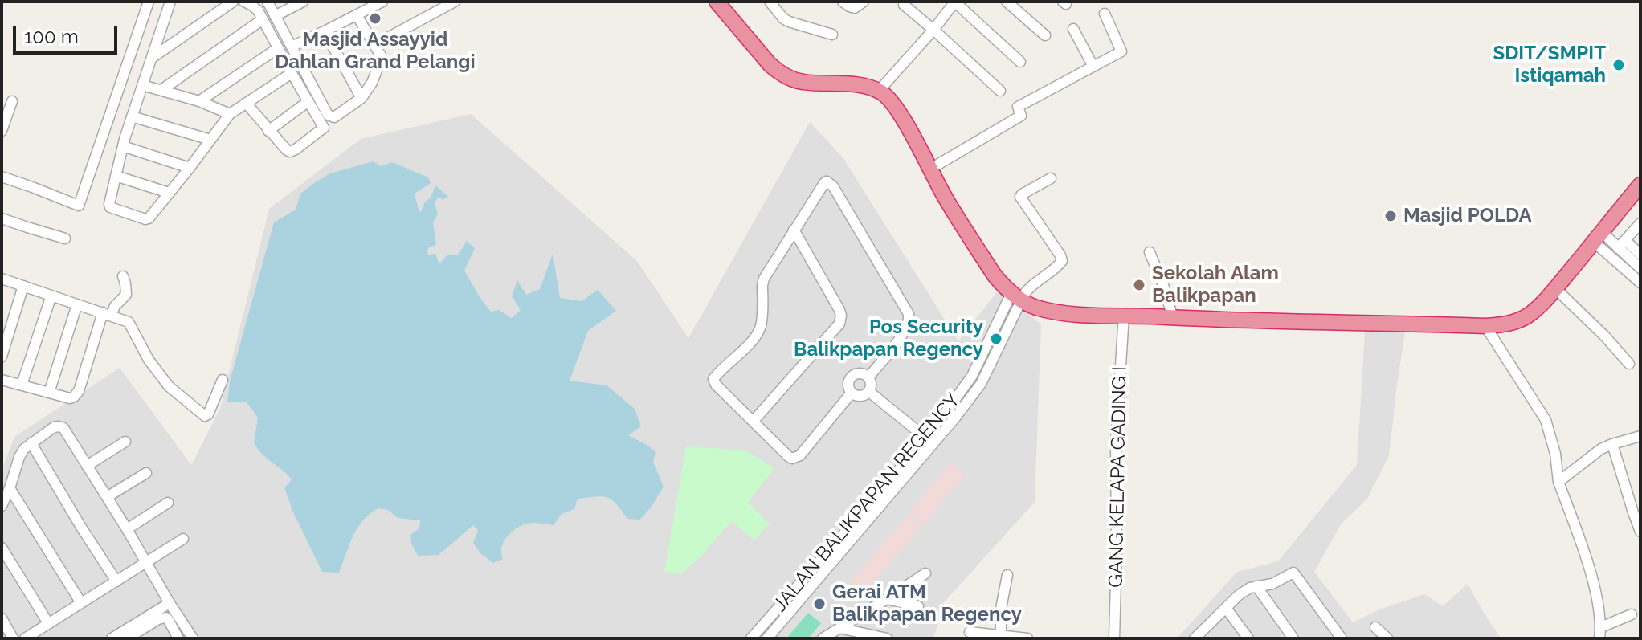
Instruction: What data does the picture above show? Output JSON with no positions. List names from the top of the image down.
{
  "streets": {
    "street": ["GANG KELAPA GADING I", "JALAN BALIKPAPAN REGENCY"]
  },
  "places": [
    "Masjid Assayyid Dahlan Grand Pelangi",
    "SDIT/SMPIT Istiqamah",
    "Masjid POLDA",
    "Sekolah Alam Balikpapan",
    "Pos Security Balikpapan Regency",
    "Gerai ATM Balikpapan Regency"
  ],
  "scale_bar": "100 m"
}
